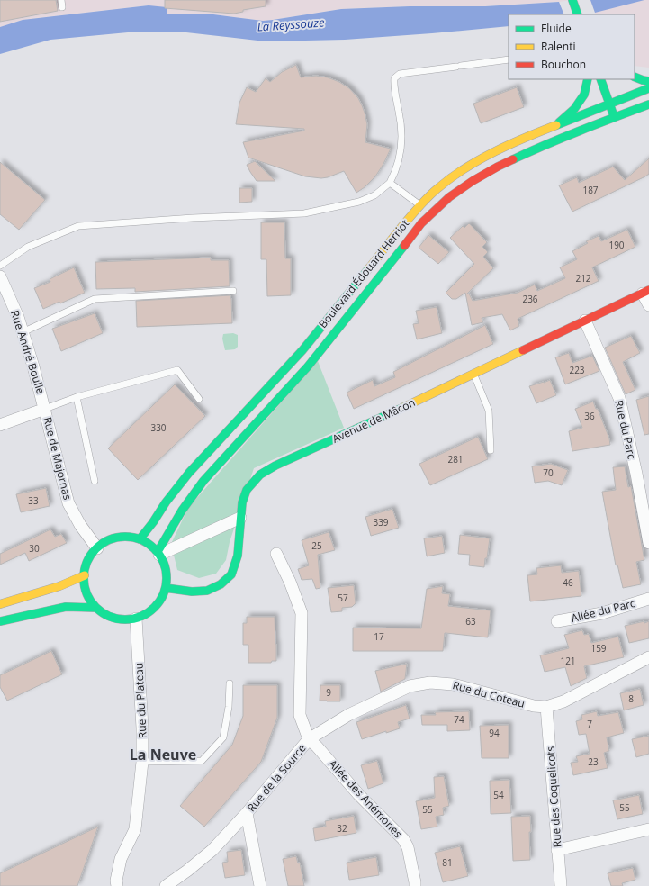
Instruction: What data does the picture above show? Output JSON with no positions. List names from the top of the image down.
{
  "streets": {
    "main road": ["Boulevard Édouard Herriot", "Avenue de Mâcon"],
    "street": [
      "Rue André Boulle",
      "Rue du Parc",
      "Rue de Majornas",
      "Allée du Parc",
      "Rue du Coteau",
      "Rue du Plateau",
      "Rue de la Source",
      "Rue des Coquelicots",
      "Allée des Anémones"
    ]
  },
  "crossings": [
    ["Boulevard Édouard Herriot", "Avenue de Mâcon"],
    ["Boulevard Édouard Herriot", "Rue de Majornas"],
    ["Boulevard Édouard Herriot", "Rue du Plateau"],
    ["Rue André Boulle", "Rue de Majornas"],
    ["Avenue de Mâcon", "Rue du Parc"],
    ["Avenue de Mâcon", "Rue de Majornas"],
    ["Avenue de Mâcon", "Rue du Plateau"],
    ["Rue de Majornas", "Rue du Plateau"],
    ["Rue du Coteau", "Rue de la Source"],
    ["Rue du Coteau", "Rue des Coquelicots"],
    ["Rue du Coteau", "Allée des Anémones"],
    ["Rue de la Source", "Allée des Anémones"]
  ],
  "districts": ["La Neuve"],
  "water": ["La Reyssouze"],
  "house_numbers": [
    "187",
    "190",
    "212",
    "236",
    "223",
    "36",
    "330",
    "281",
    "70",
    "33",
    "339",
    "25",
    "30",
    "46",
    "57",
    "63",
    "17",
    "159",
    "121",
    "9",
    "8",
    "74",
    "7",
    "94",
    "23",
    "54",
    "55",
    "55",
    "32",
    "81"
  ],
  "legend": ["Fluide", "Ralenti", "Bouchon"]
}
